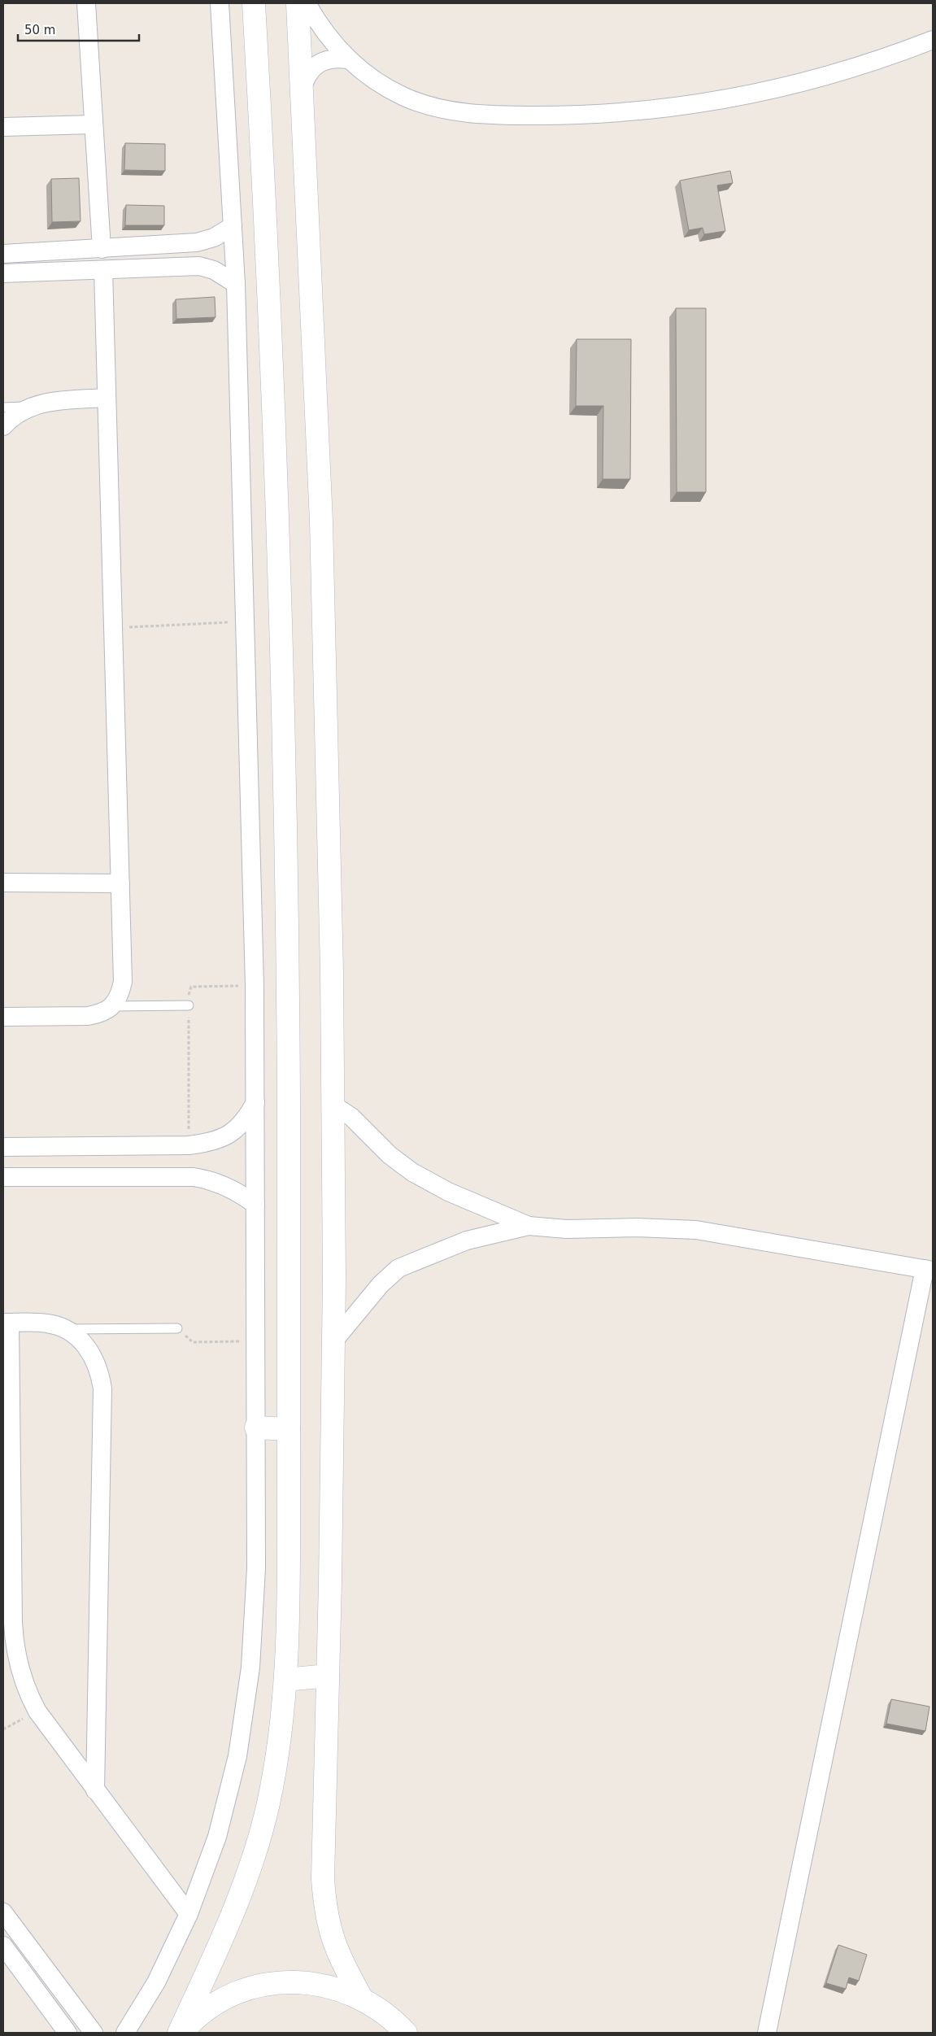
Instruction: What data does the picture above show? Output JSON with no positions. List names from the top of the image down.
{
  "scale_bar": "50 m"
}
